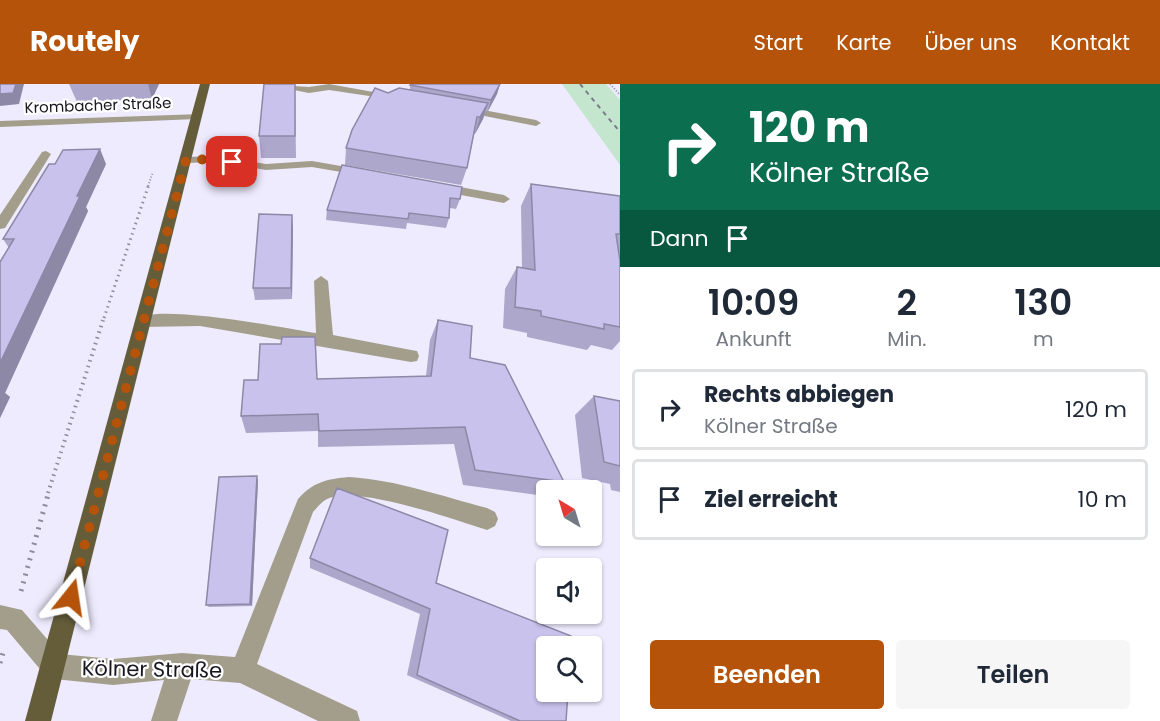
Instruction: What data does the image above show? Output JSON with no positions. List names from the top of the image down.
{
  "streets": {
    "main road": ["Kölner Straße"],
    "street": ["Krombacher Straße"]
  },
  "crossings": [
    ["Krombacher Straße", "Kölner Straße"]
  ],
  "north": "top left",
  "page": {
    "header": "Routely",
    "nav": [
      "Start",
      "Karte",
      "Über uns",
      "Kontakt"
    ],
    "turn": ["120 m", "Kölner Straße"],
    "then": "Dann",
    "eta": [
      "10:09",
      "Ankunft",
      "2",
      "Min.",
      "130",
      "m"
    ],
    "list": [
      {
        "name": "Rechts abbiegen",
        "note": "Kölner Straße",
        "value": "120 m"
      },
      {
        "name": "Ziel erreicht",
        "value": "10 m"
      }
    ],
    "buttons": ["Beenden", "Teilen"]
  }
}
